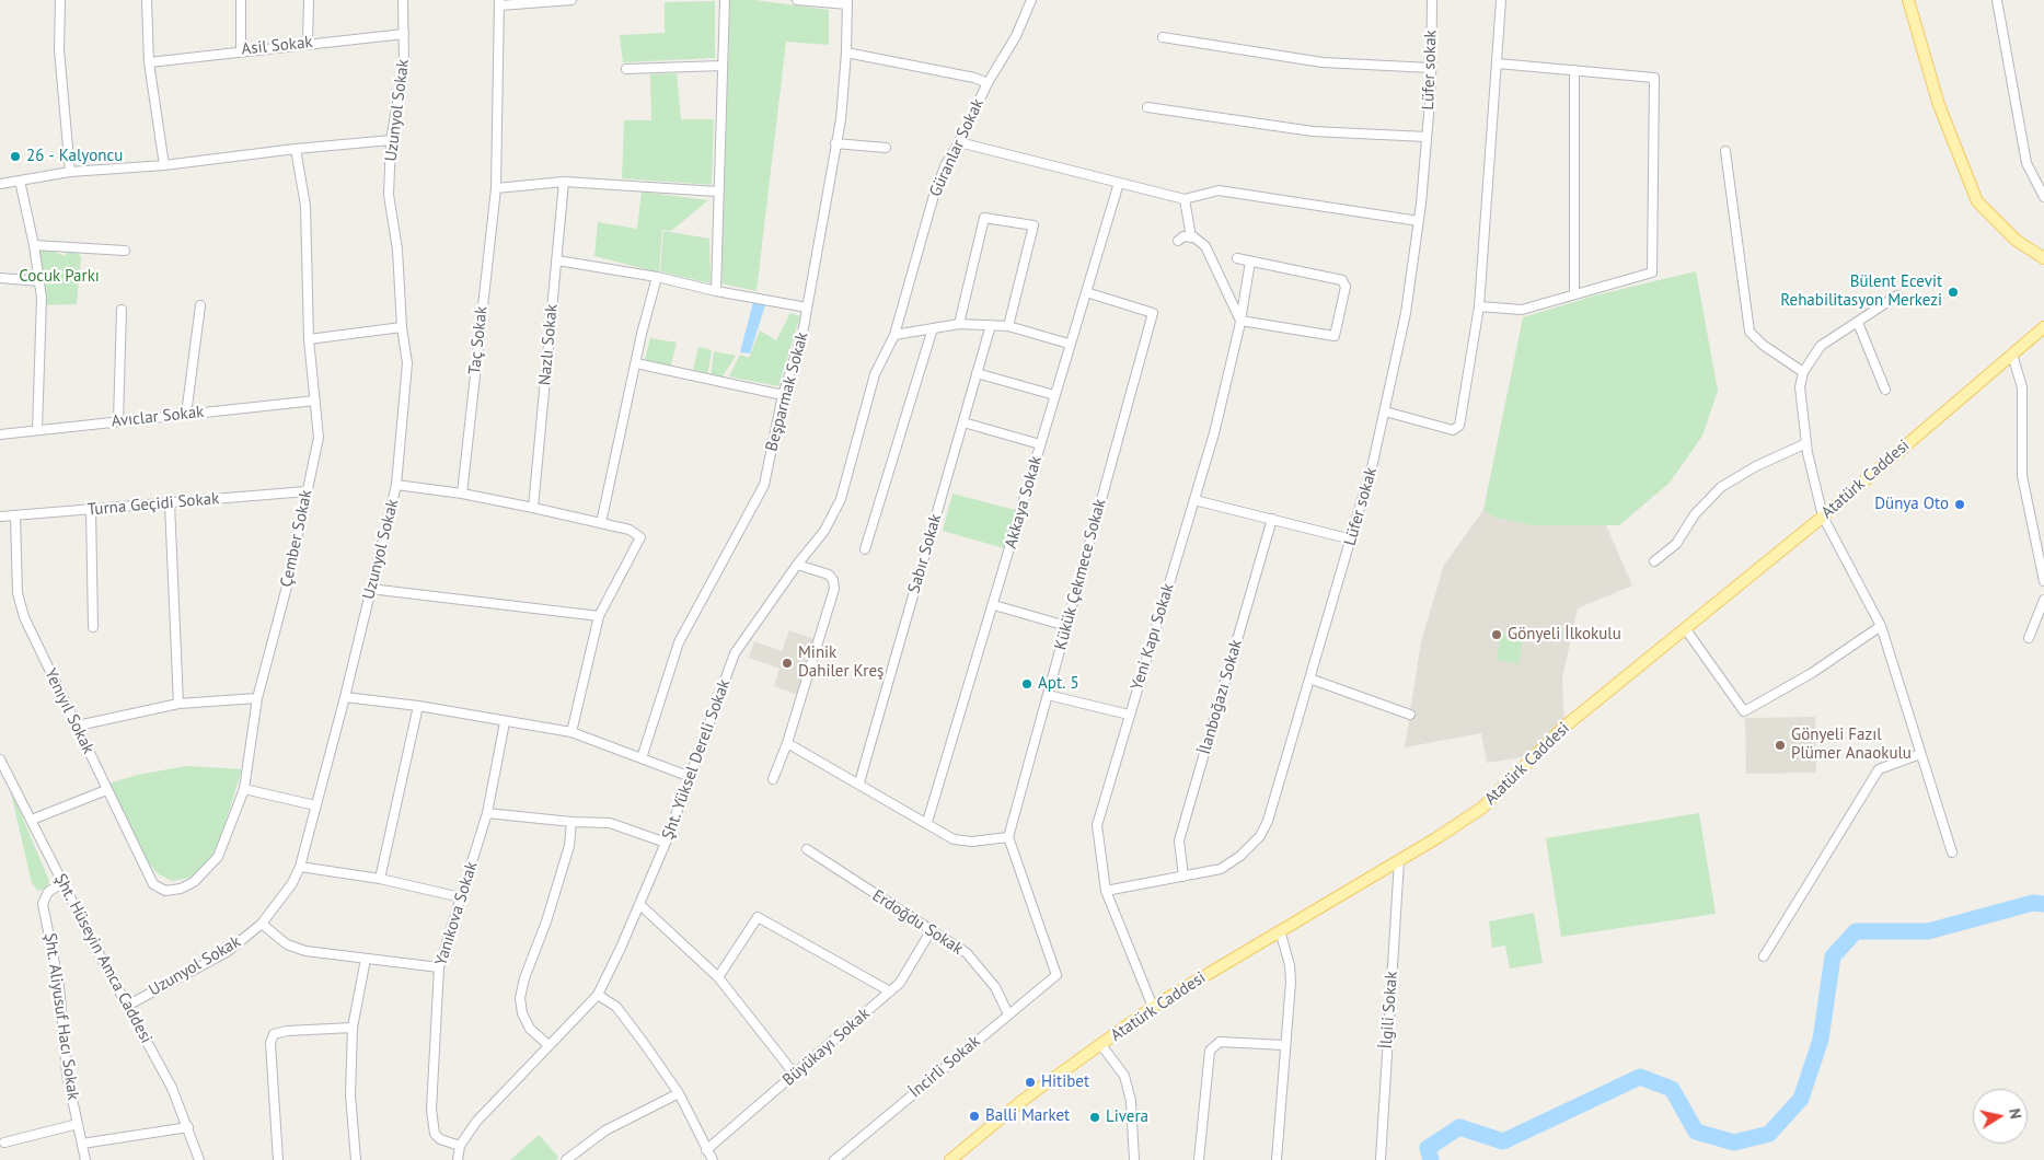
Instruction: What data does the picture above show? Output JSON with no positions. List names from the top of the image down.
{
  "streets": {
    "main road": ["Atatürk Caddesi"],
    "street": [
      "Asil Sokak",
      "Lüfer sokak",
      "Uzunyol Sokak",
      "Güranlar Sokak",
      "Taç Sokak",
      "Nazlı Sokak",
      "Beşparmak Sokak",
      "Avıclar Sokak",
      "Akkaya Sokak",
      "Turna Geçidi Sokak",
      "Çember Sokak",
      "Sabır Sokak",
      "Kükük Çekmece Sokak",
      "Yeni Kapı Sokak",
      "İlanboğazı Sokak",
      "Yenıyıl Sokak",
      "Şht. Yüksel Dereli Sokak",
      "Yanıkova Sokak",
      "Erdoğdu Sokak",
      "Şht. Hüseyin Amca Caddesi",
      "İlgili Sokak",
      "Şht. Aliyusuf Hacı Sokak",
      "Büyükayı Sokak",
      "İncirli Sokak"
    ]
  },
  "crossings": [
    ["Asil Sokak", "Uzunyol Sokak"],
    ["Lüfer sokak", "Yeni Kapı Sokak"],
    ["Lüfer sokak", "İlanboğazı Sokak"],
    ["Uzunyol Sokak", "Şht. Hüseyin Amca Caddesi"],
    ["Güranlar Sokak", "Şht. Yüksel Dereli Sokak"],
    ["Avıclar Sokak", "Çember Sokak"],
    ["Atatürk Caddesi", "Yeni Kapı Sokak"],
    ["Atatürk Caddesi", "İlgili Sokak"],
    ["Akkaya Sokak", "Kükük Çekmece Sokak"],
    ["Turna Geçidi Sokak", "Çember Sokak"],
    ["Turna Geçidi Sokak", "Yenıyıl Sokak"],
    ["Çember Sokak", "Yenıyıl Sokak"],
    ["Kükük Çekmece Sokak", "İncirli Sokak"],
    ["Şht. Yüksel Dereli Sokak", "Yanıkova Sokak"],
    ["Erdoğdu Sokak", "Büyükayı Sokak"],
    ["Erdoğdu Sokak", "İncirli Sokak"],
    ["Şht. Hüseyin Amca Caddesi", "Şht. Aliyusuf Hacı Sokak"]
  ],
  "parks": ["Cocuk Parkı"],
  "places": [
    "26 - Kalyoncu",
    "Bülent Ecevit Rehabilitasyon Merkezi",
    "Dünya Oto",
    "Gönyeli İlkokulu",
    "Minik Dahiler Kreş",
    "Apt. 5",
    "Gönyeli Fazıl Plümer Anaokulu",
    "Hitibet",
    "Balli Market",
    "Livera"
  ],
  "north": "right"
}
